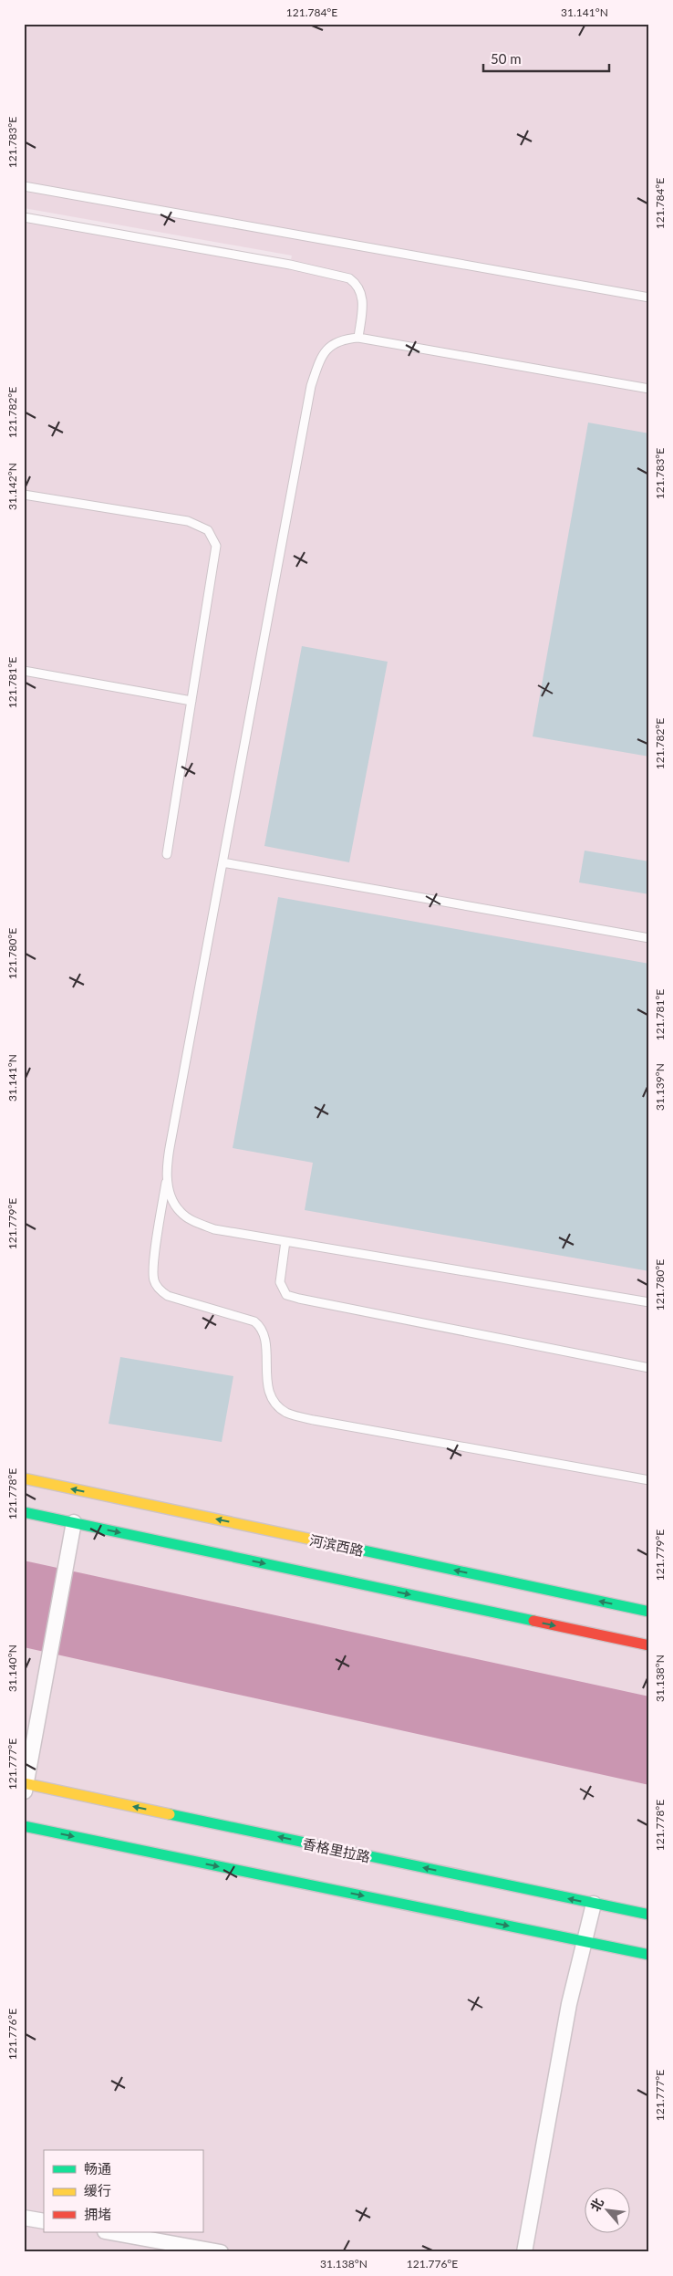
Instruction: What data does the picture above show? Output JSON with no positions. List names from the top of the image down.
{
  "streets": {
    "street": ["河滨西路", "香格里拉路"]
  },
  "legend": ["畅通", "缓行", "拥堵"],
  "scale_bar": "50 m",
  "north": "top left",
  "coordinates": [
    "121.784°E",
    "31.141°N",
    "121.783°E",
    "121.782°E",
    "31.142°N",
    "121.781°E",
    "121.780°E",
    "31.139°N",
    "121.779°E",
    "121.778°E",
    "31.140°N",
    "31.138°N",
    "121.777°E",
    "121.776°E"
  ]
}
